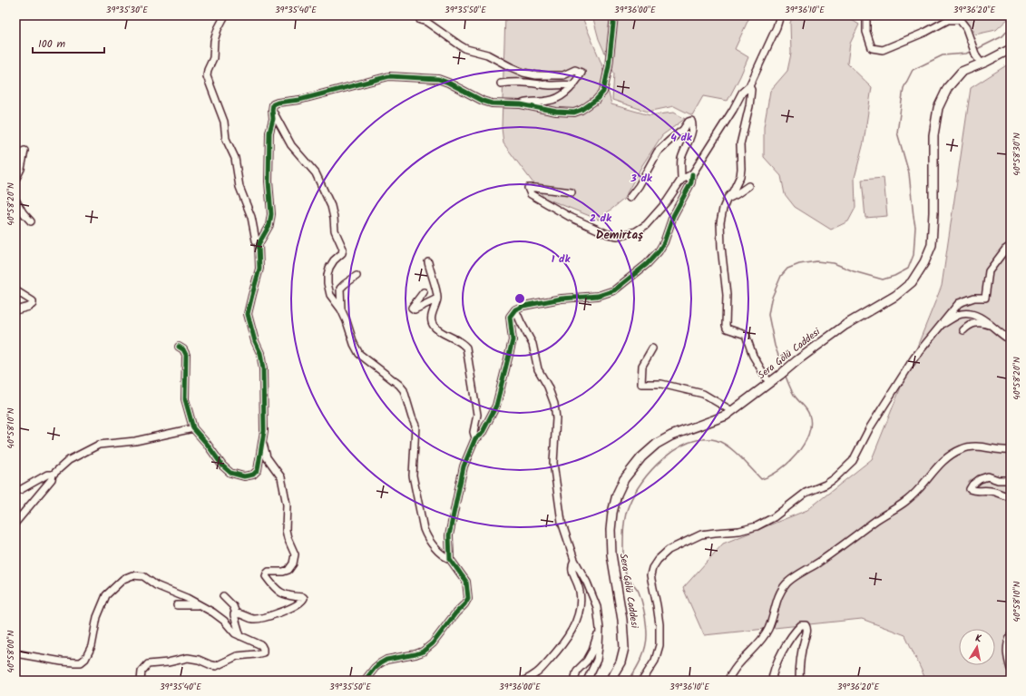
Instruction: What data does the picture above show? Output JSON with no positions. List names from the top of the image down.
{
  "streets": {
    "main road": ["Sera Gölü Caddesi"]
  },
  "districts": ["Demirtaş"],
  "scale_bar": "100 m",
  "north": "top",
  "coordinates": [
    "39°35'30\"E",
    "39°35'40\"E",
    "39°35'50\"E",
    "39°36'00\"E",
    "39°36'10\"E",
    "39°36'20\"E",
    "40°58'30\"N",
    "40°58'20\"N",
    "40°58'10\"N",
    "40°58'00\"N"
  ],
  "rings": [
    "4 dk",
    "3 dk",
    "2 dk",
    "1 dk"
  ]
}
